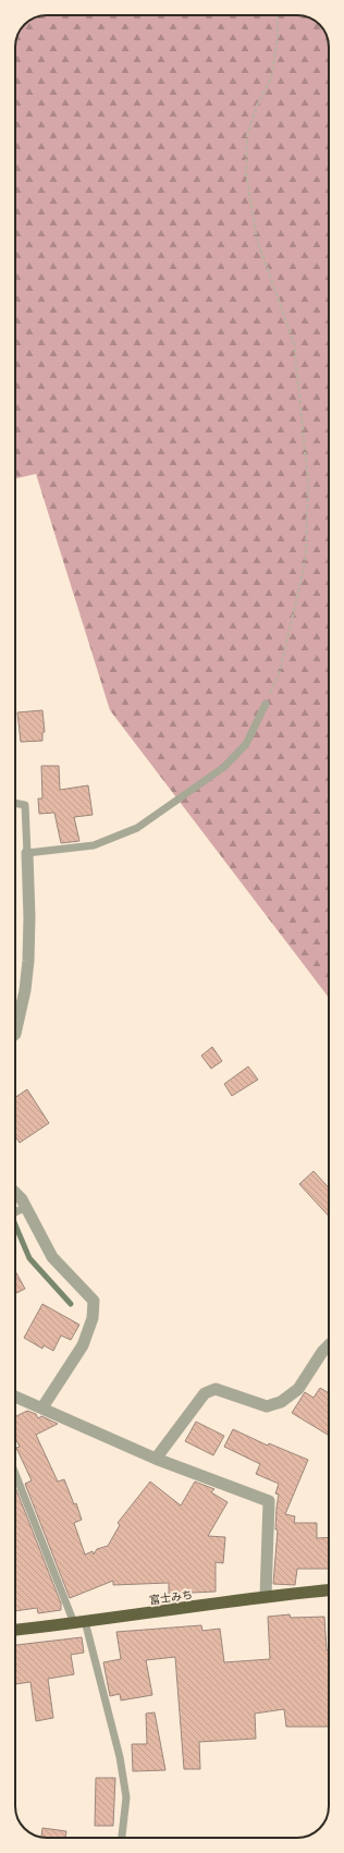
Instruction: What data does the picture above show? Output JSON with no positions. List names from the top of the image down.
{
  "streets": {
    "highway": ["富士みち"]
  }
}
